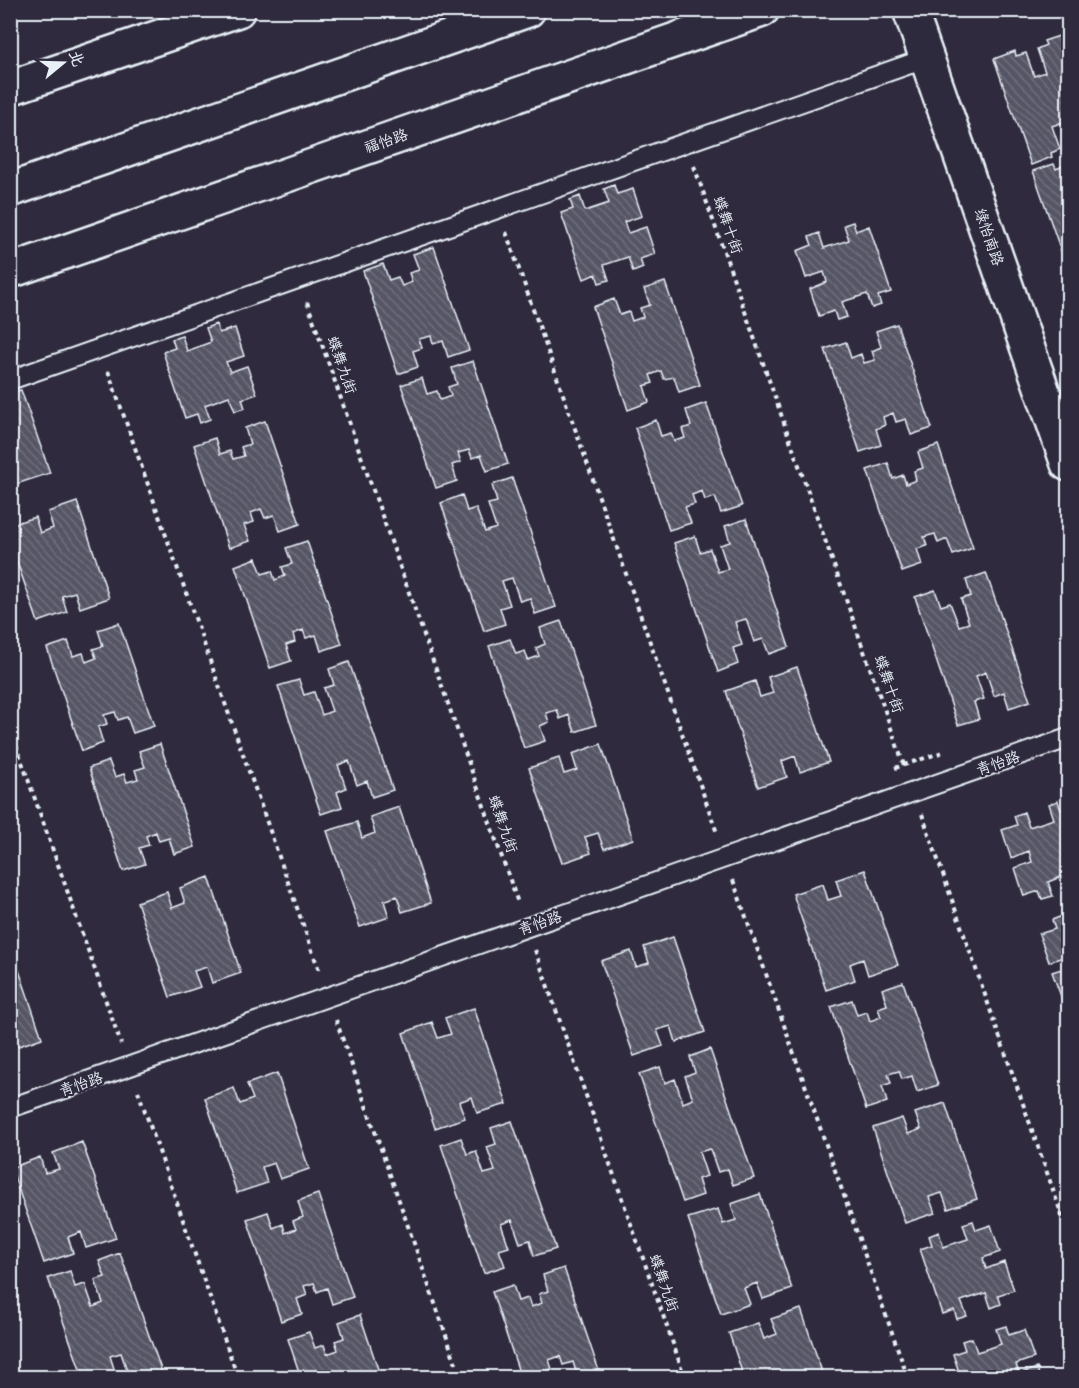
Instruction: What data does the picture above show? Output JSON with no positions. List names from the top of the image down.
{
  "streets": {
    "street": ["福怡路", "绿怡南路"],
    "lane": ["青怡路"],
    "path": ["蝶舞十街", "蝶舞九街"]
  },
  "crossings": [
    ["蝶舞十街", "青怡路"],
    ["蝶舞九街", "青怡路"]
  ],
  "north": "right"
}
